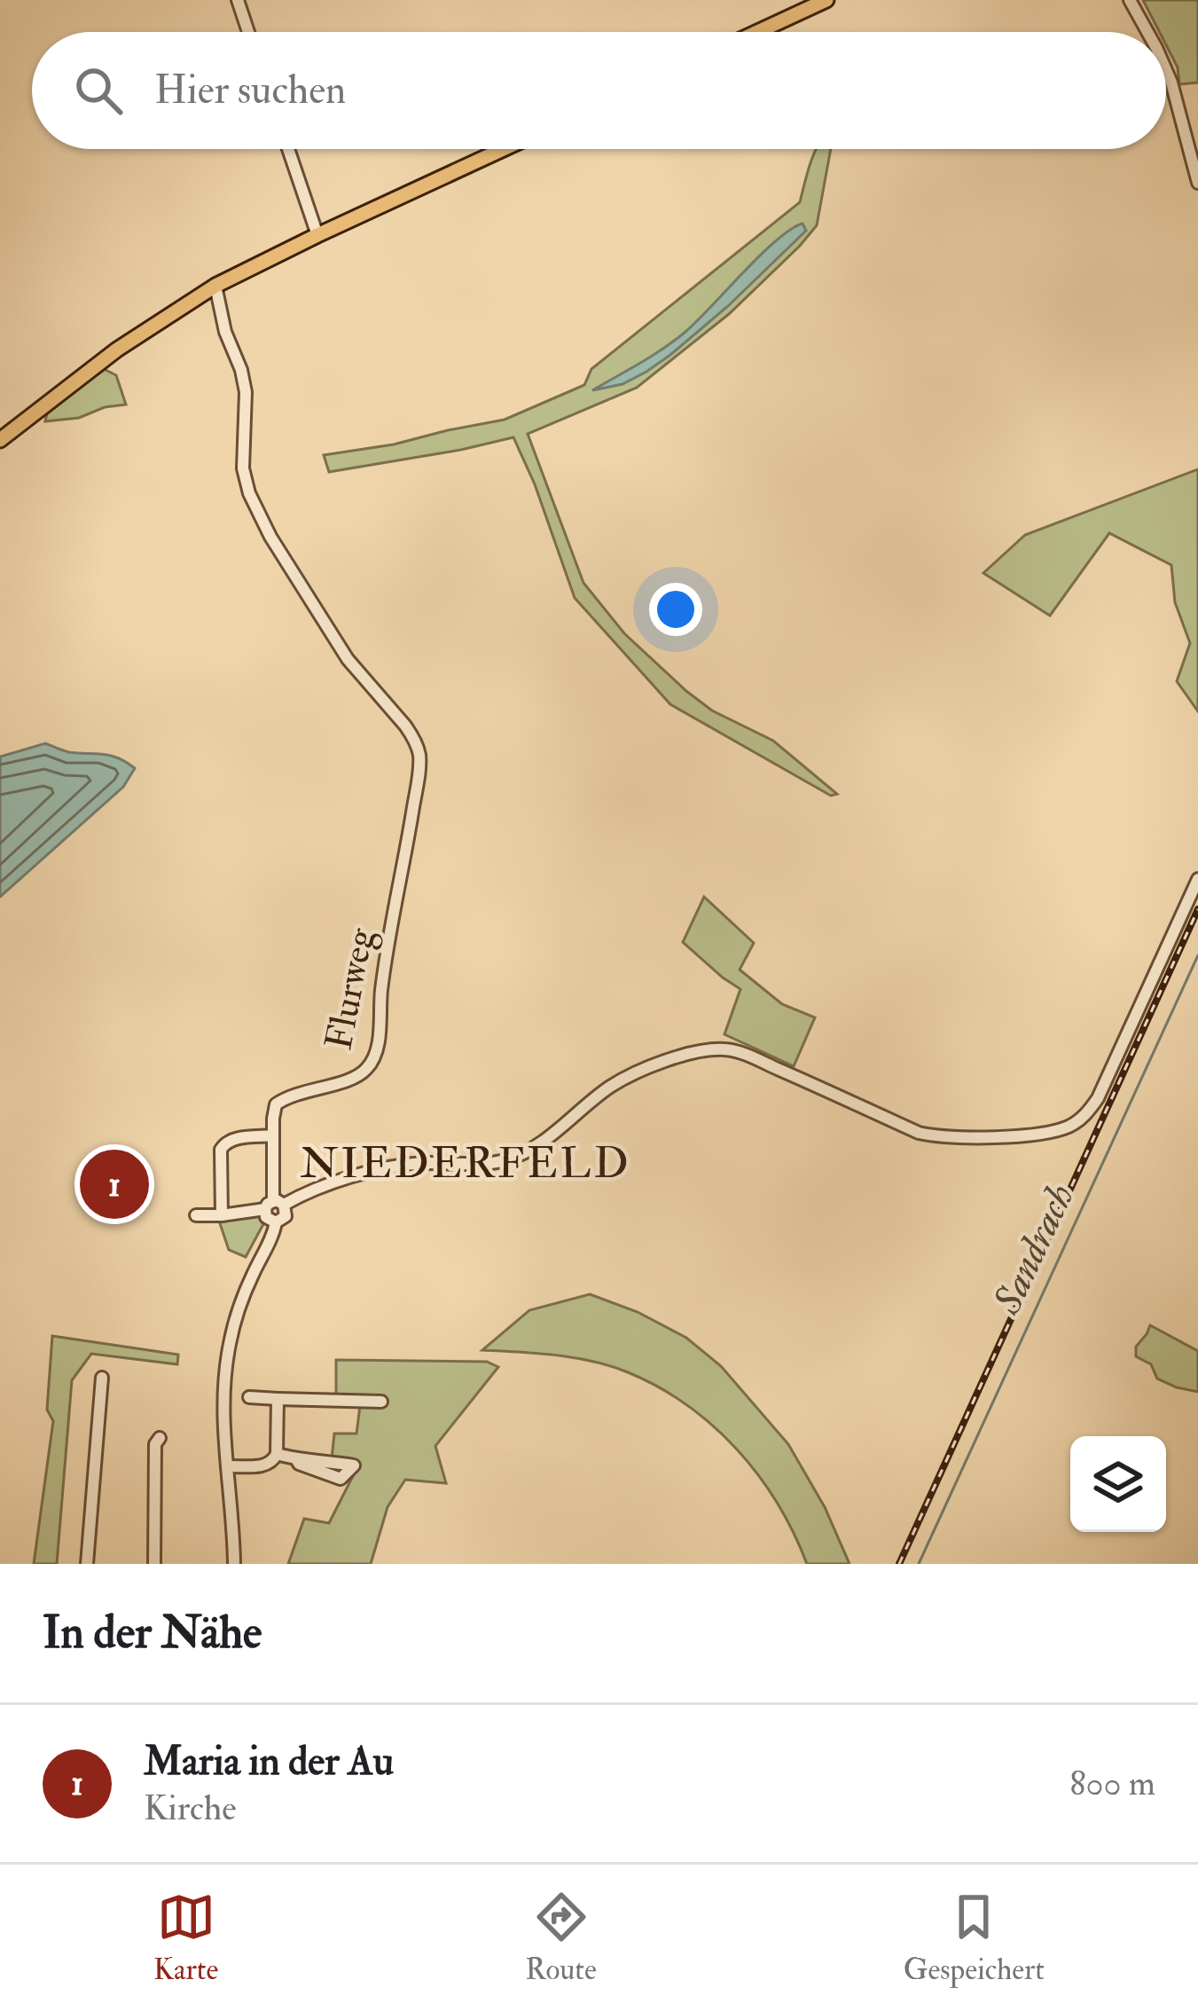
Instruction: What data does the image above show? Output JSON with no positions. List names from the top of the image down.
{
  "streets": {
    "street": ["Flurweg"]
  },
  "districts": ["NIEDERFELD"],
  "water": ["Sandrach"],
  "page": {
    "search": "Hier suchen",
    "pins": "1",
    "heading": "In der Nähe",
    "list": [
      {
        "mark": "1",
        "name": "Maria in der Au",
        "note": "Kirche",
        "value": "800 m"
      }
    ],
    "nav": ["Karte", "Route", "Gespeichert"]
  }
}
